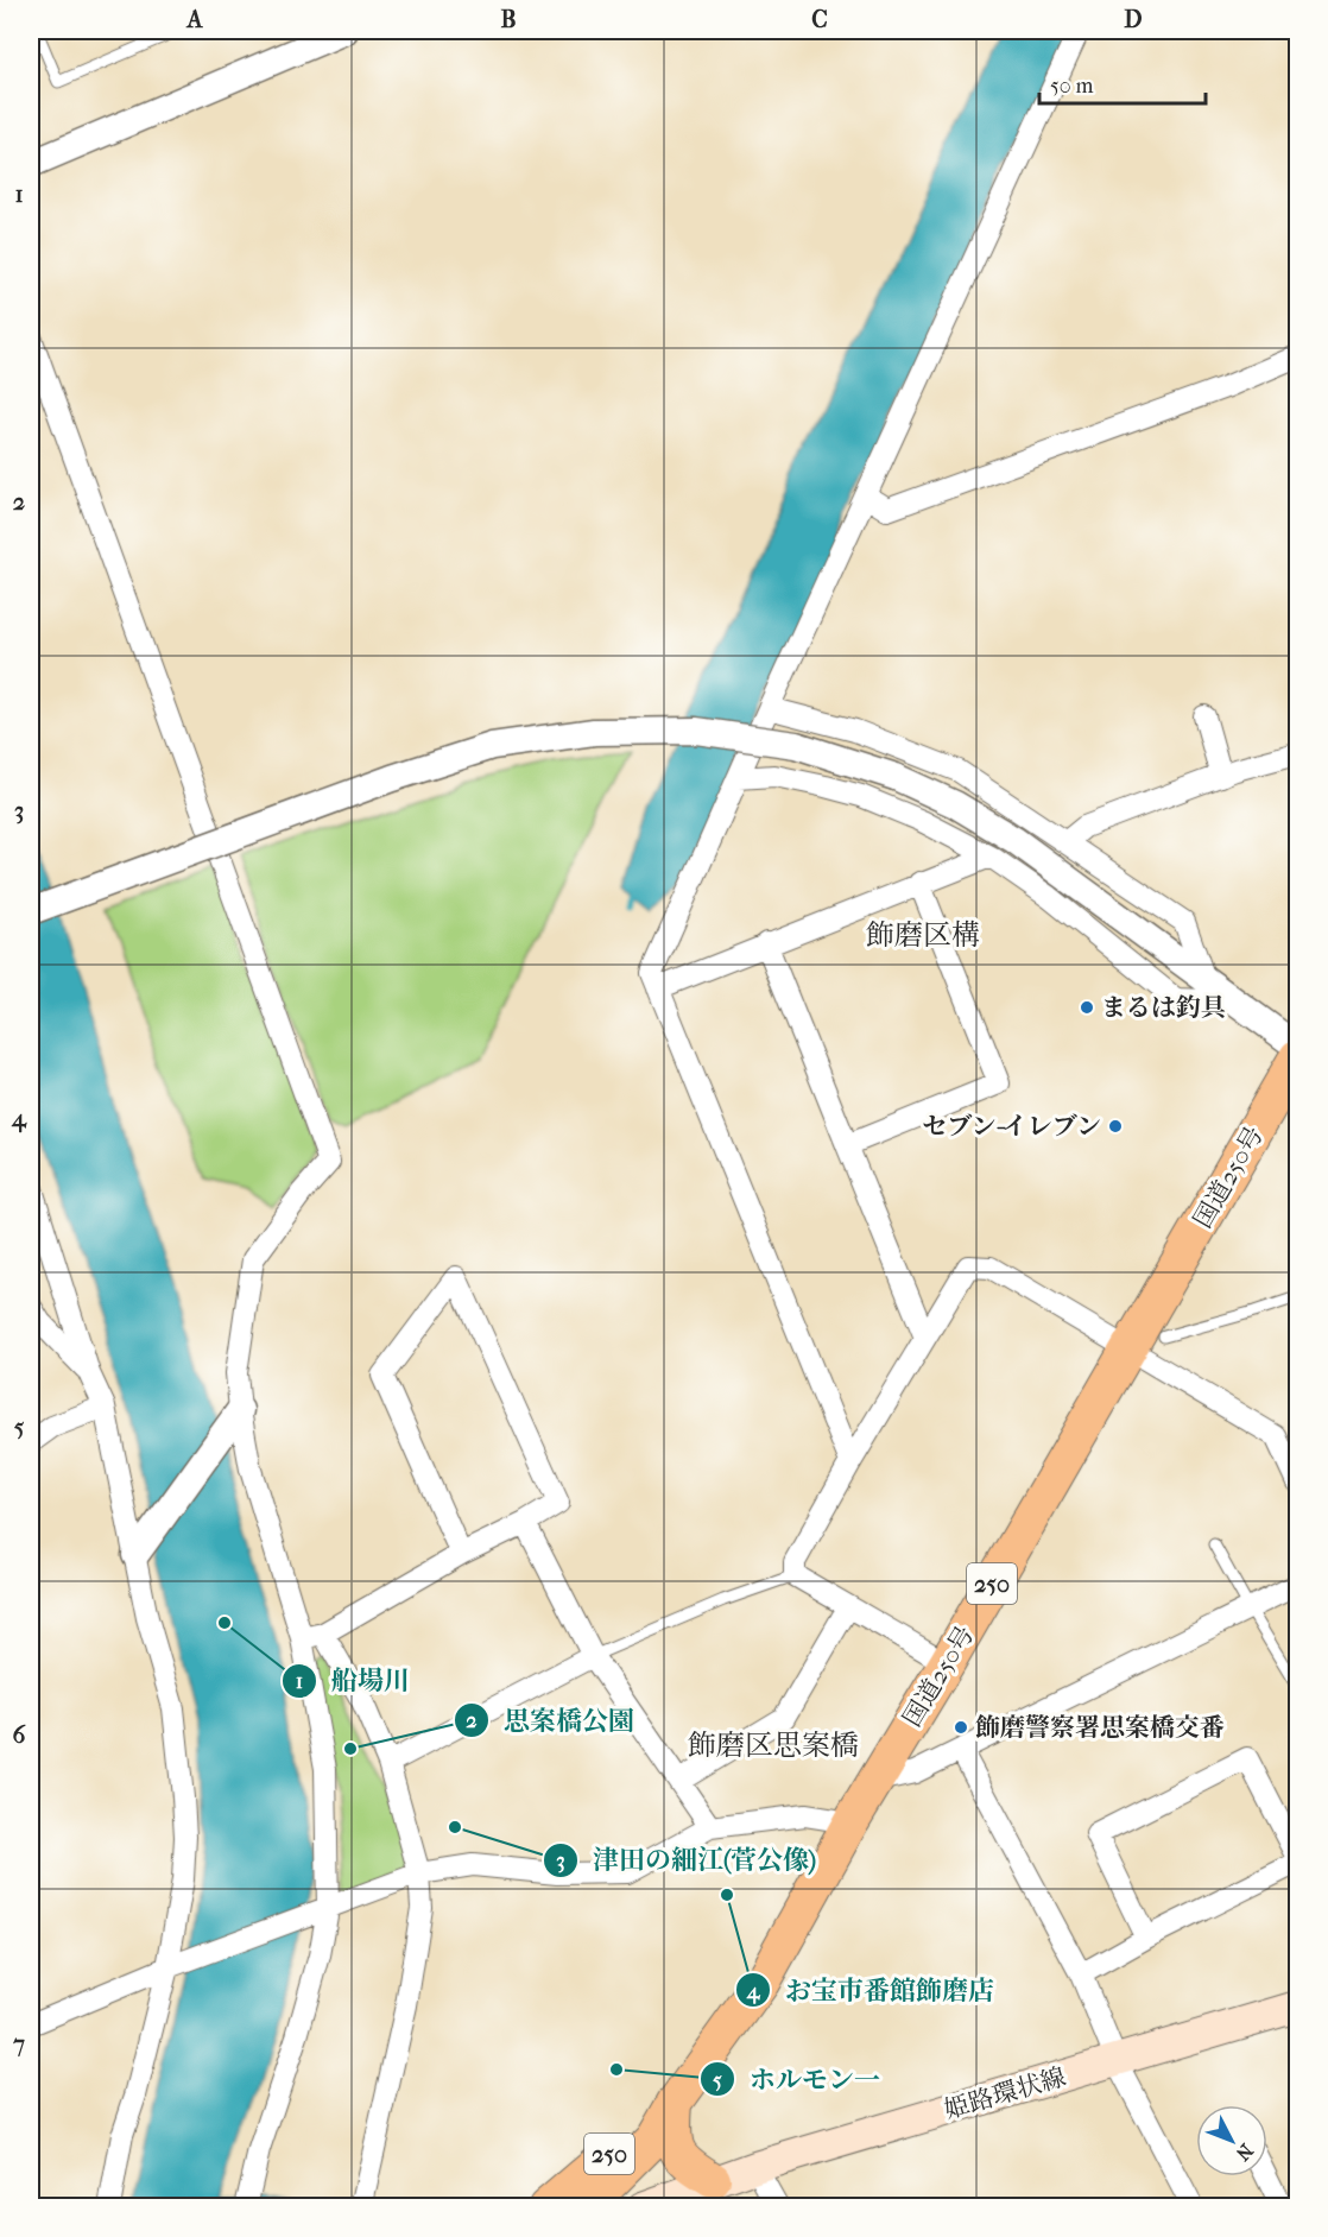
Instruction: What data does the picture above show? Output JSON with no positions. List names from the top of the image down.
{
  "streets": {
    "highway": ["国道250号", "250"],
    "main road": ["姫路環状線"]
  },
  "crossings": [
    ["国道250号", "姫路環状線"]
  ],
  "districts": ["飾磨区構", "飾磨区思案橋"],
  "places": [
    "まるは釣具",
    "セブン-イレブン",
    "船場川",
    "飾磨警察署思案橋交番",
    "思案橋公園",
    "津田の細江(菅公像)",
    "お宝市番館飾磨店",
    "ホルモン一"
  ],
  "scale_bar": "50 m",
  "north": "bottom right",
  "grid": {
    "columns": [
      "A",
      "B",
      "C",
      "D"
    ],
    "rows": [
      "1",
      "2",
      "3",
      "4",
      "5",
      "6",
      "7"
    ]
  }
}
